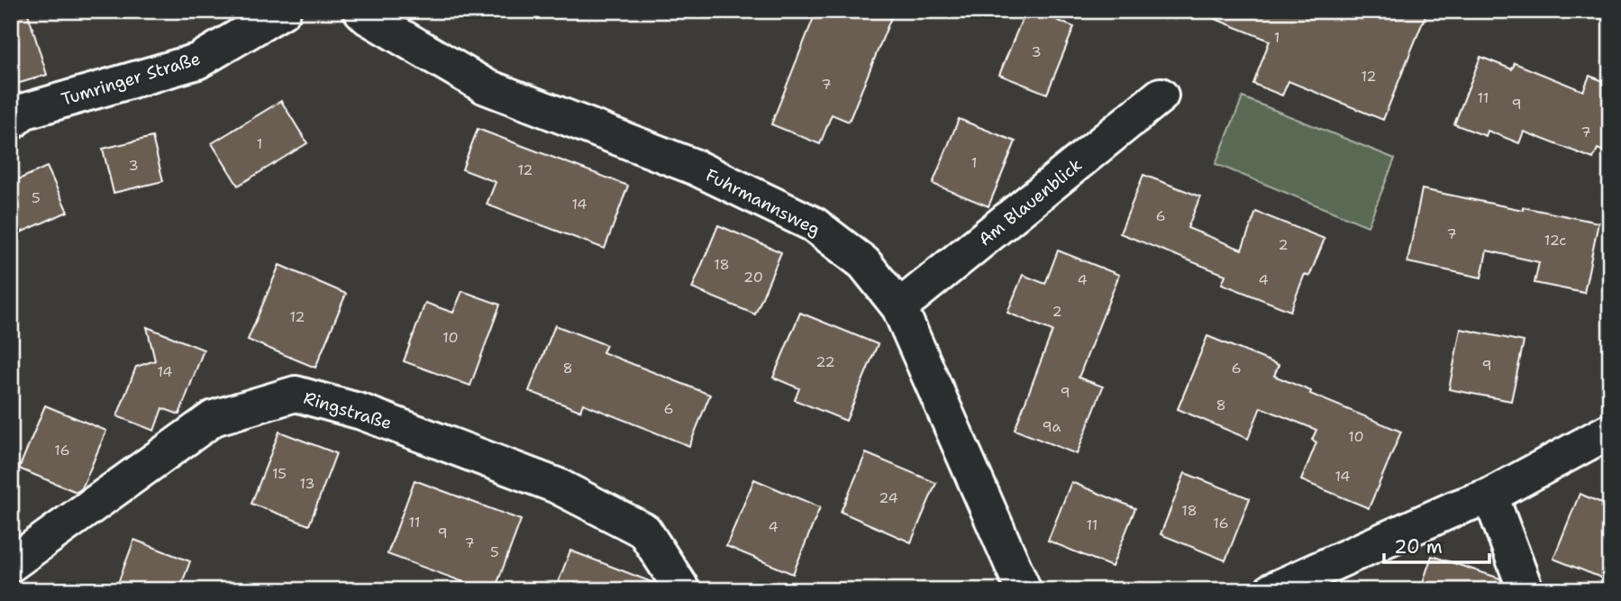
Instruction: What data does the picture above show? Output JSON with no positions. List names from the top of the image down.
{
  "streets": {
    "street": [
      "Tumringer Straße",
      "Fuhrmannsweg",
      "Am Blauenblick",
      "Ringstraße"
    ]
  },
  "crossings": [
    ["Fuhrmannsweg", "Am Blauenblick"]
  ],
  "house_numbers": [
    "1",
    "3",
    "12",
    "7",
    "11",
    "9",
    "7",
    "1",
    "1",
    "3",
    "12",
    "5",
    "14",
    "6",
    "7",
    "12c",
    "2",
    "18",
    "20",
    "4",
    "4",
    "2",
    "12",
    "10",
    "22",
    "9",
    "8",
    "6",
    "14",
    "9",
    "8",
    "6",
    "9a",
    "10",
    "16",
    "15",
    "14",
    "13",
    "24",
    "18",
    "11",
    "16",
    "11",
    "4",
    "9",
    "7",
    "5"
  ],
  "scale_bar": "20 m"
}
